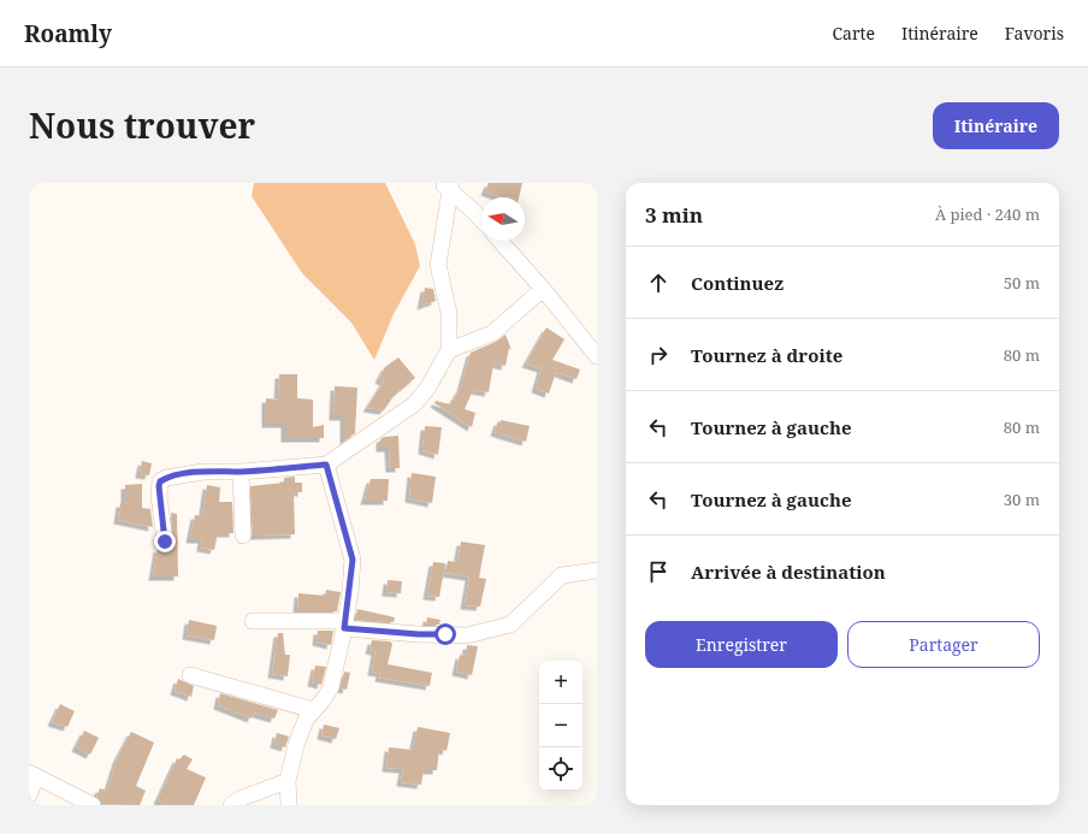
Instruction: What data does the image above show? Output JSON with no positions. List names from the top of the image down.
{
  "north": "left",
  "page": {
    "header": "Roamly",
    "nav": ["Carte", "Itinéraire", "Favoris"],
    "title": "Nous trouver",
    "buttons": [
      "Itinéraire",
      ["Enregistrer", "Partager"]
    ],
    "heading": ["3 min", "À pied · 240 m"],
    "list": [
      ["Continuez", "50 m"],
      ["Tournez à droite", "80 m"],
      ["Tournez à gauche", "80 m"],
      ["Tournez à gauche", "30 m"],
      "Arrivée à destination"
    ],
    "map_buttons": ["+", "−"]
  }
}
